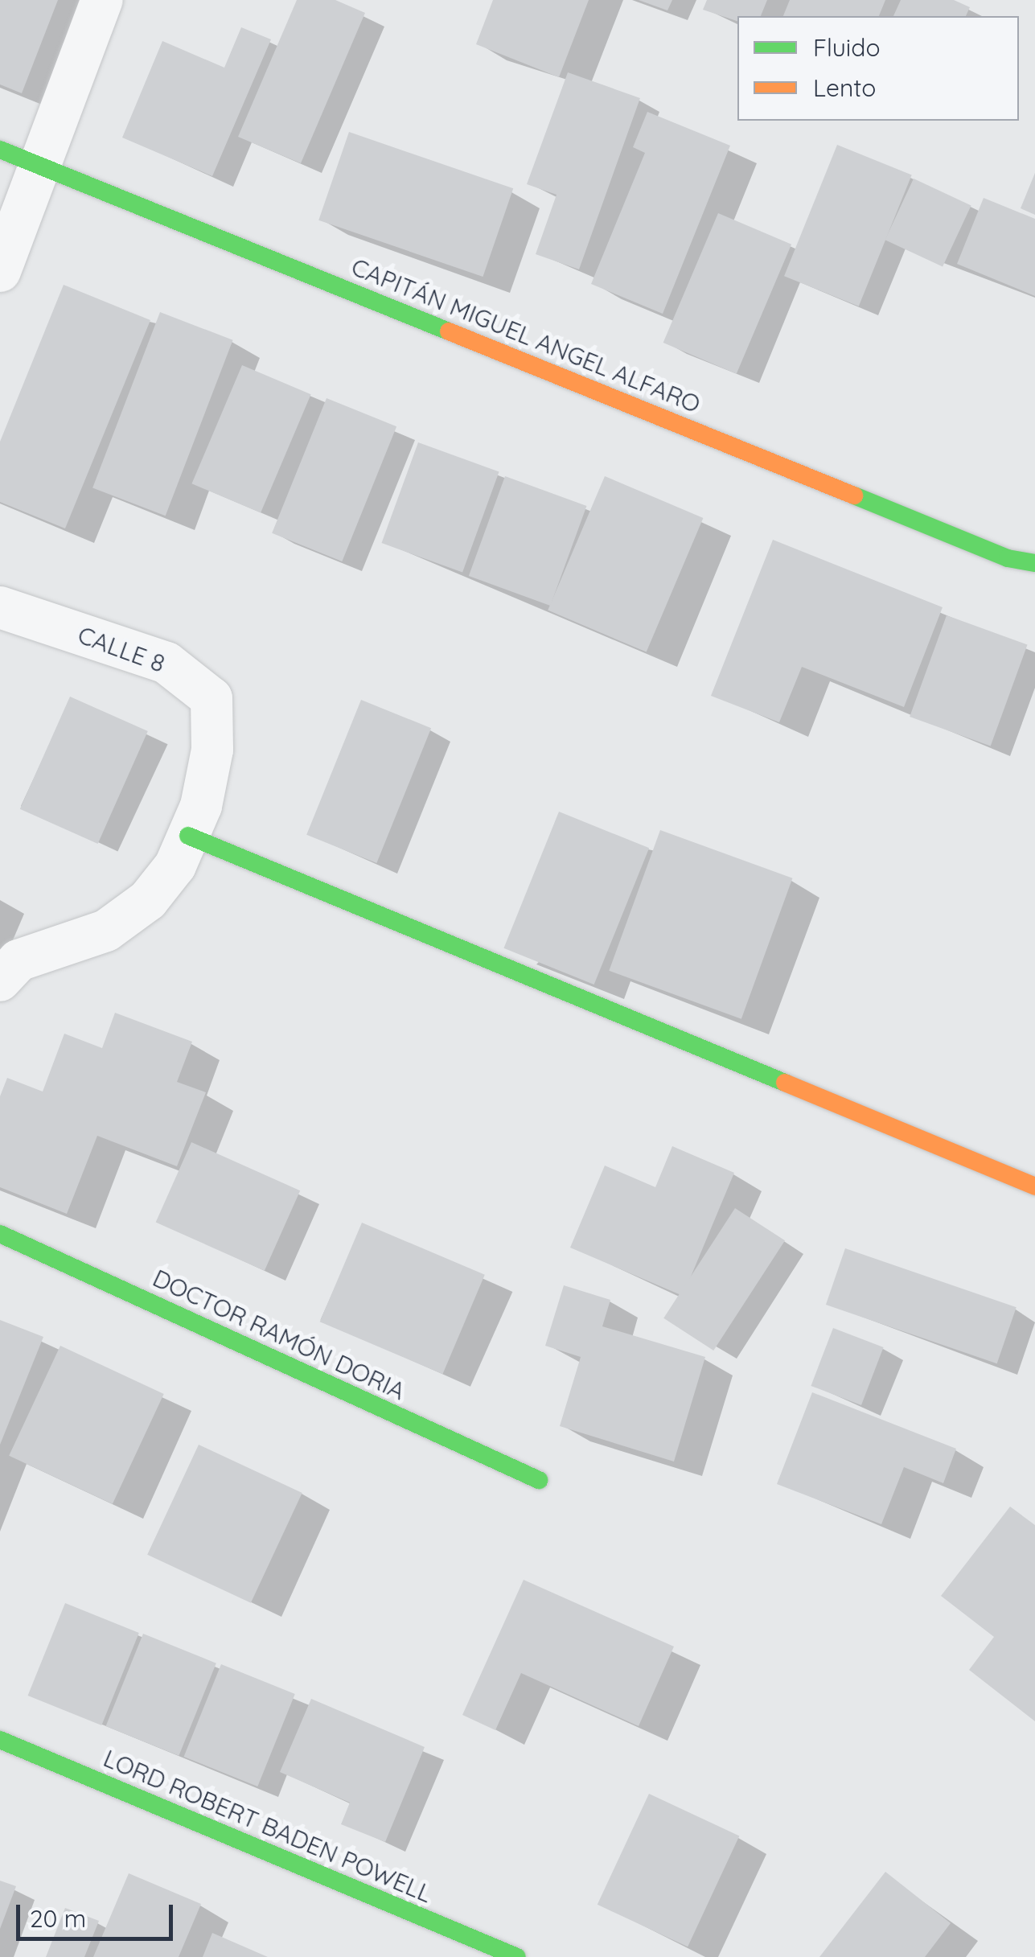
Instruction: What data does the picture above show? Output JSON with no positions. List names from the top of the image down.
{
  "streets": {
    "street": [
      "CAPITÁN MIGUEL ANGEL ALFARO",
      "CALLE 8",
      "DOCTOR RAMÓN DORIA",
      "LORD ROBERT BADEN POWELL"
    ]
  },
  "legend": ["Fluido", "Lento"],
  "scale_bar": "20 m"
}
